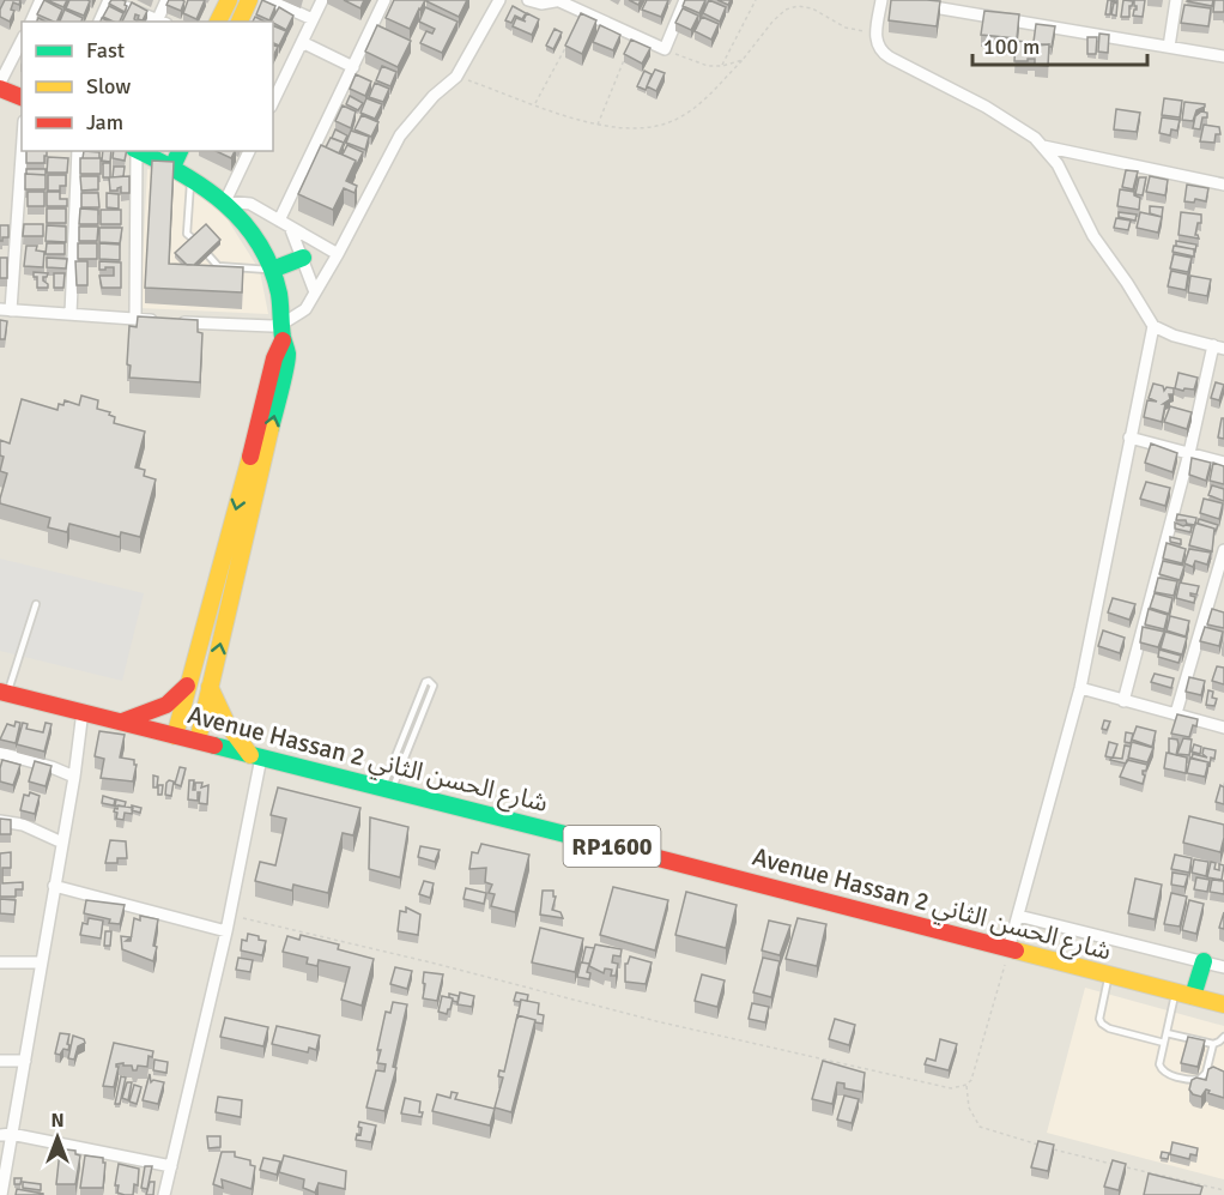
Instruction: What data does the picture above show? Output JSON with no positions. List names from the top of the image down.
{
  "streets": {
    "main road": ["Avenue Hassan 2 شارع الحسن الثاني", "RP1600"]
  },
  "legend": ["Fast", "Slow", "Jam"],
  "scale_bar": "100 m",
  "north": "top"
}
